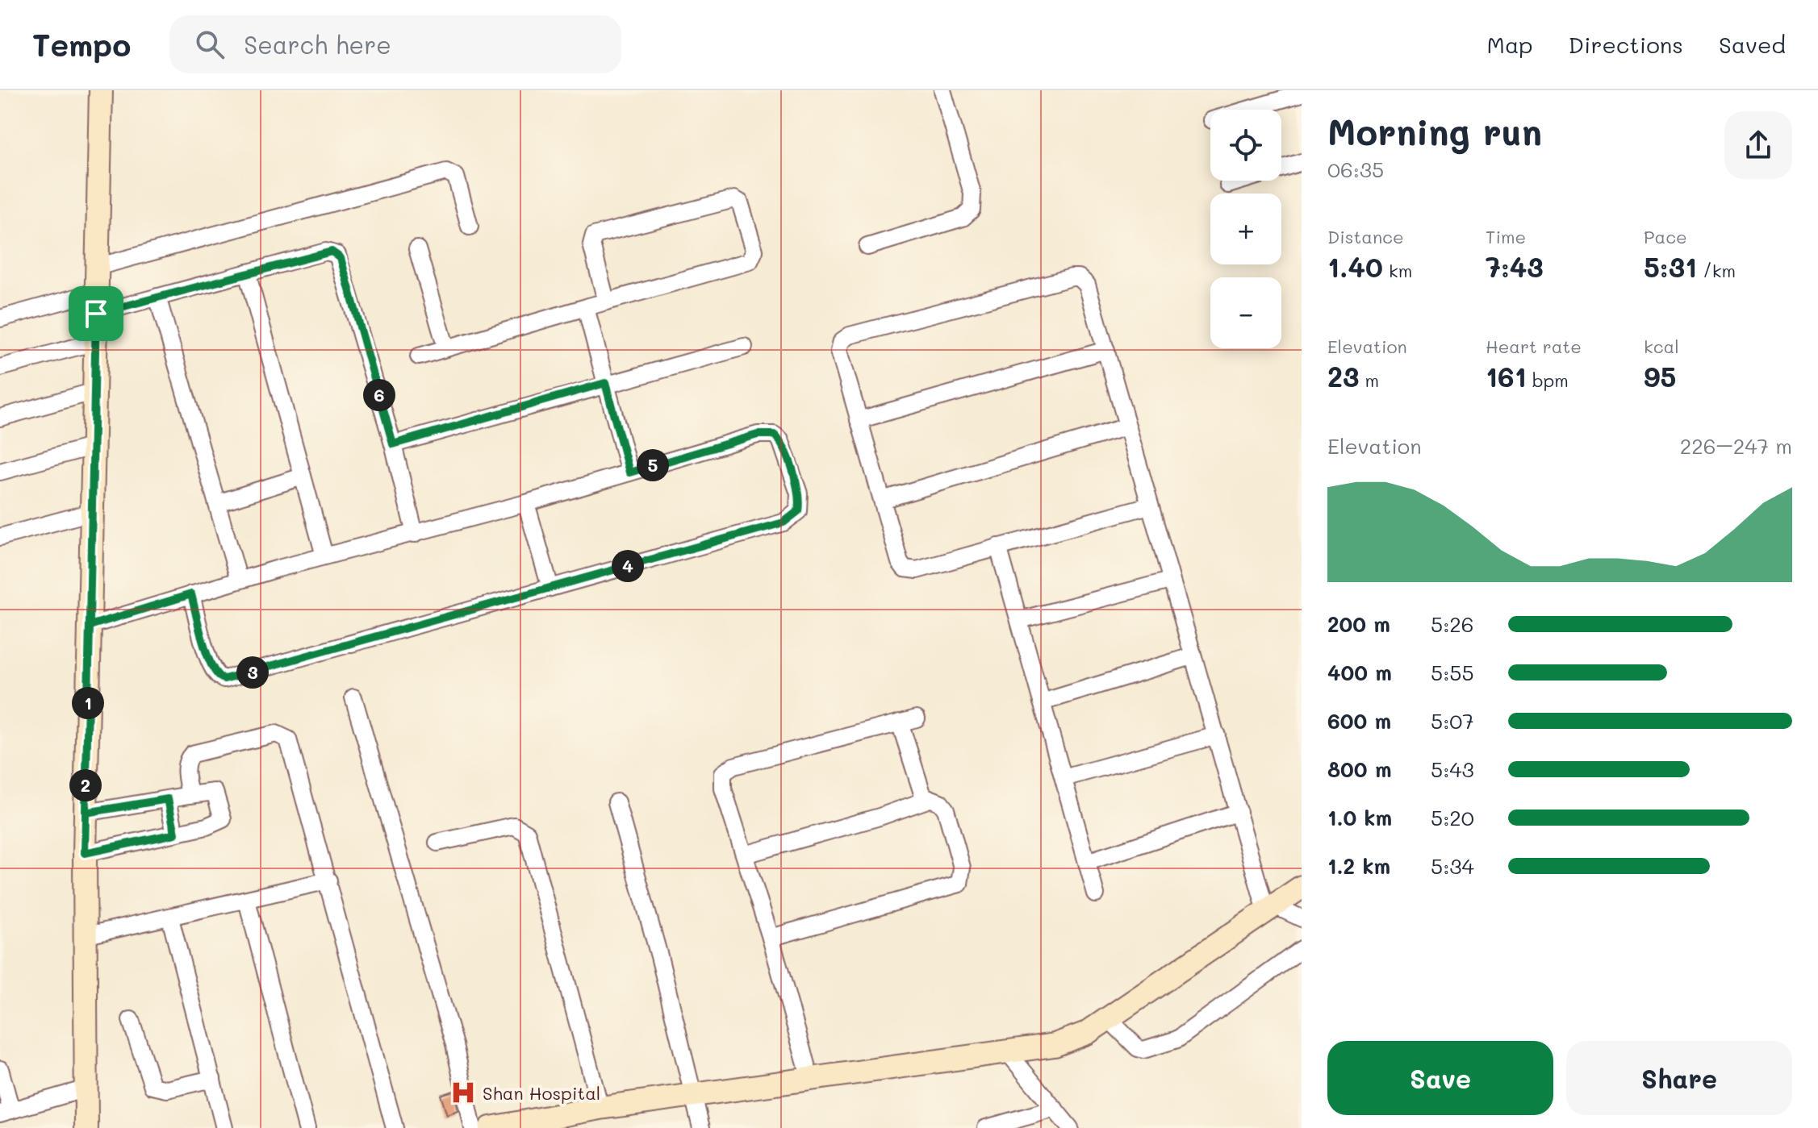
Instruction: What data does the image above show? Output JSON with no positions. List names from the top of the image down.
{
  "places": {
    "hospital": ["Shan Hospital"]
  },
  "page": {
    "header": "Tempo",
    "search": "Search here",
    "nav": ["Map", "Directions", "Saved"],
    "heading": ["Morning run", "06:35"],
    "map_buttons": ["+", "−"],
    "stats": [
      ["Distance", "1.40 km"],
      ["Time", "7:43"],
      ["Pace", "5:31 /km"],
      ["Elevation", "23 m"],
      ["Heart rate", "161 bpm"],
      ["kcal", "95"]
    ],
    "pins": [
      "6",
      "5",
      "4",
      "3",
      "1",
      "2"
    ],
    "chart": ["Elevation", "226–247 m"],
    "list": [
      {
        "name": "200 m",
        "note": "5:26"
      },
      {
        "name": "400 m",
        "note": "5:55"
      },
      {
        "name": "600 m",
        "note": "5:07"
      },
      {
        "name": "800 m",
        "note": "5:43"
      },
      {
        "name": "1.0 km",
        "note": "5:20"
      },
      {
        "name": "1.2 km",
        "note": "5:34"
      }
    ],
    "buttons": ["Save", "Share"]
  }
}
